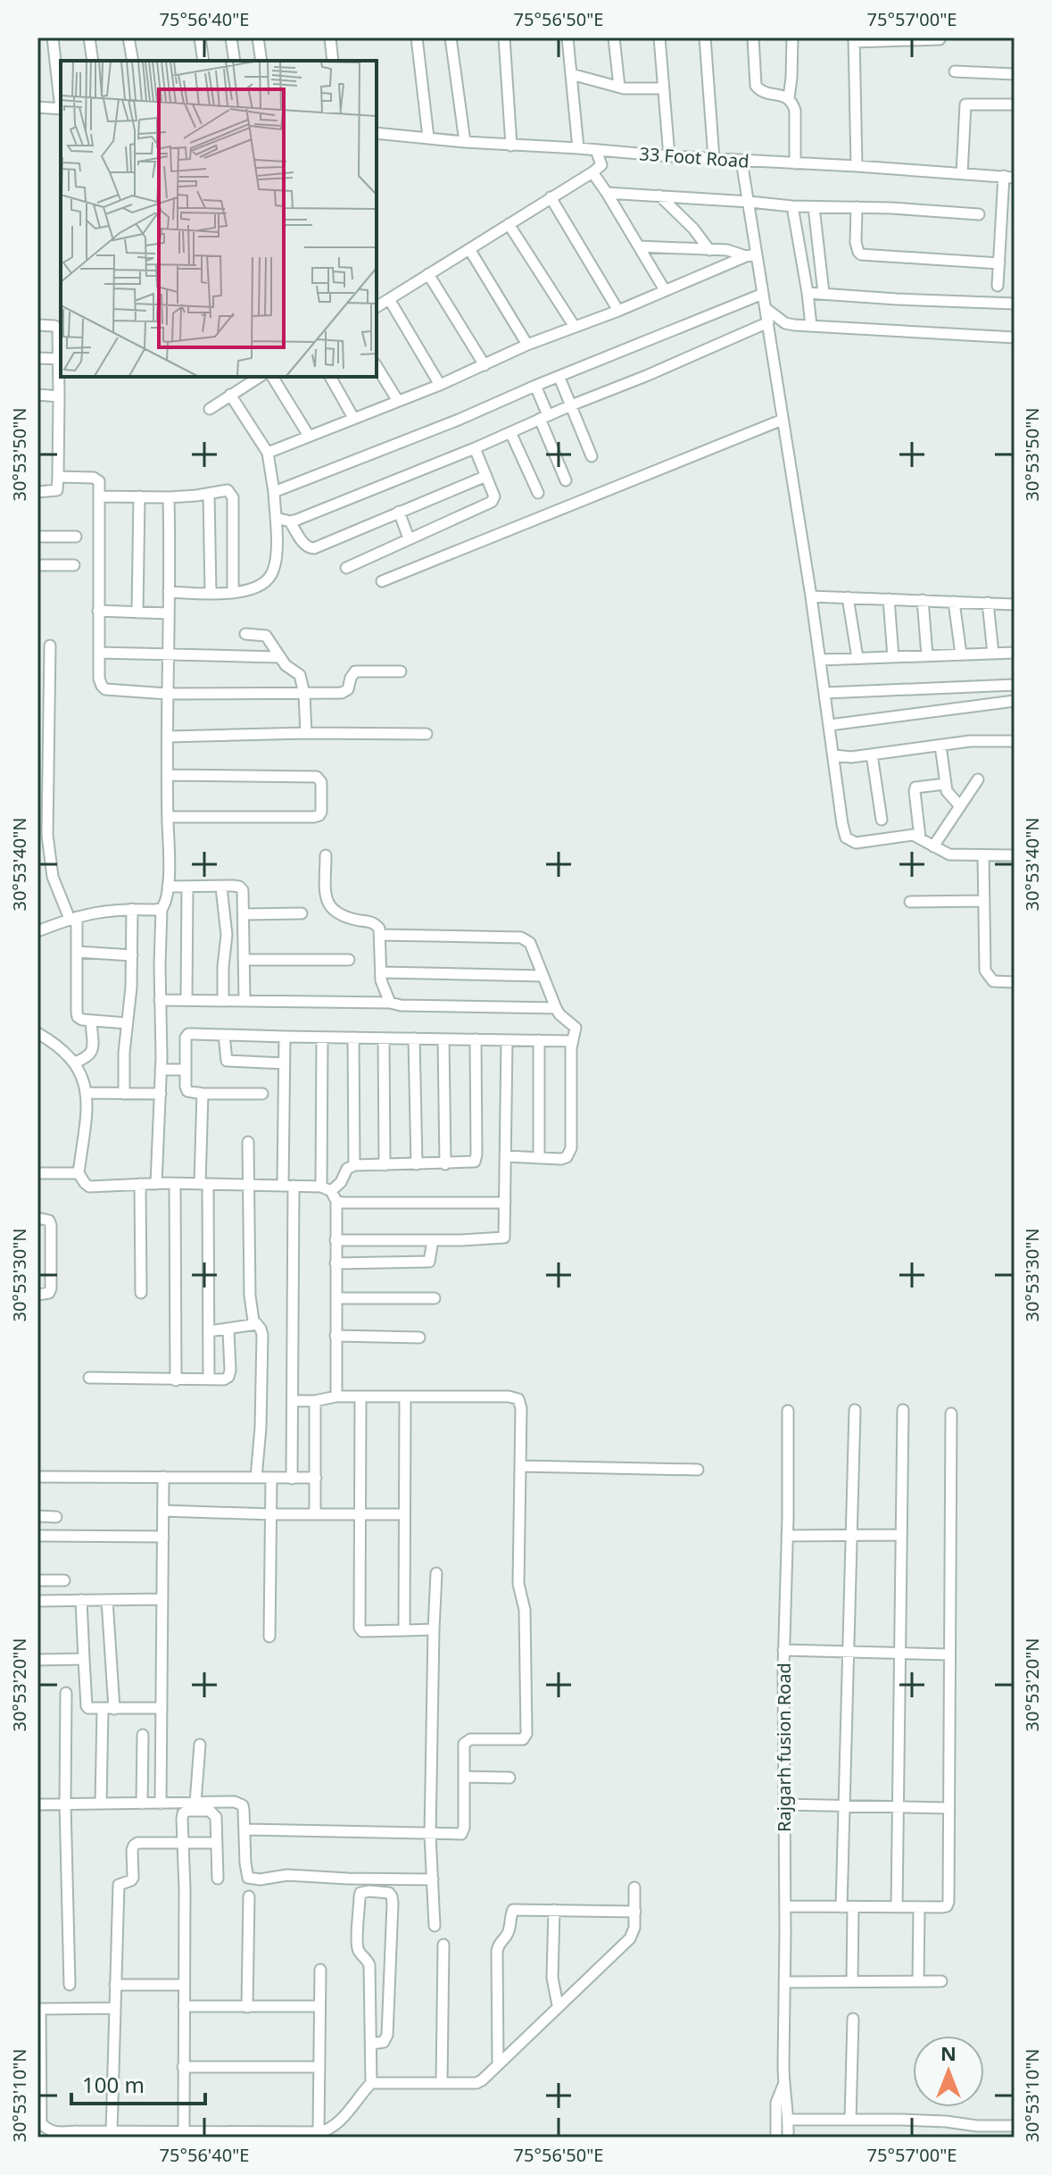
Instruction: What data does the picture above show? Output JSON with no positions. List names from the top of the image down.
{
  "streets": {
    "street": ["33 Foot Road", "Rajgarh fusion Road"]
  },
  "scale_bar": "100 m",
  "north": "top",
  "coordinates": [
    "75°56'40\"E",
    "75°56'50\"E",
    "75°57'00\"E",
    "30°53'50\"N",
    "30°53'40\"N",
    "30°53'30\"N",
    "30°53'20\"N",
    "30°53'10\"N"
  ]
}
